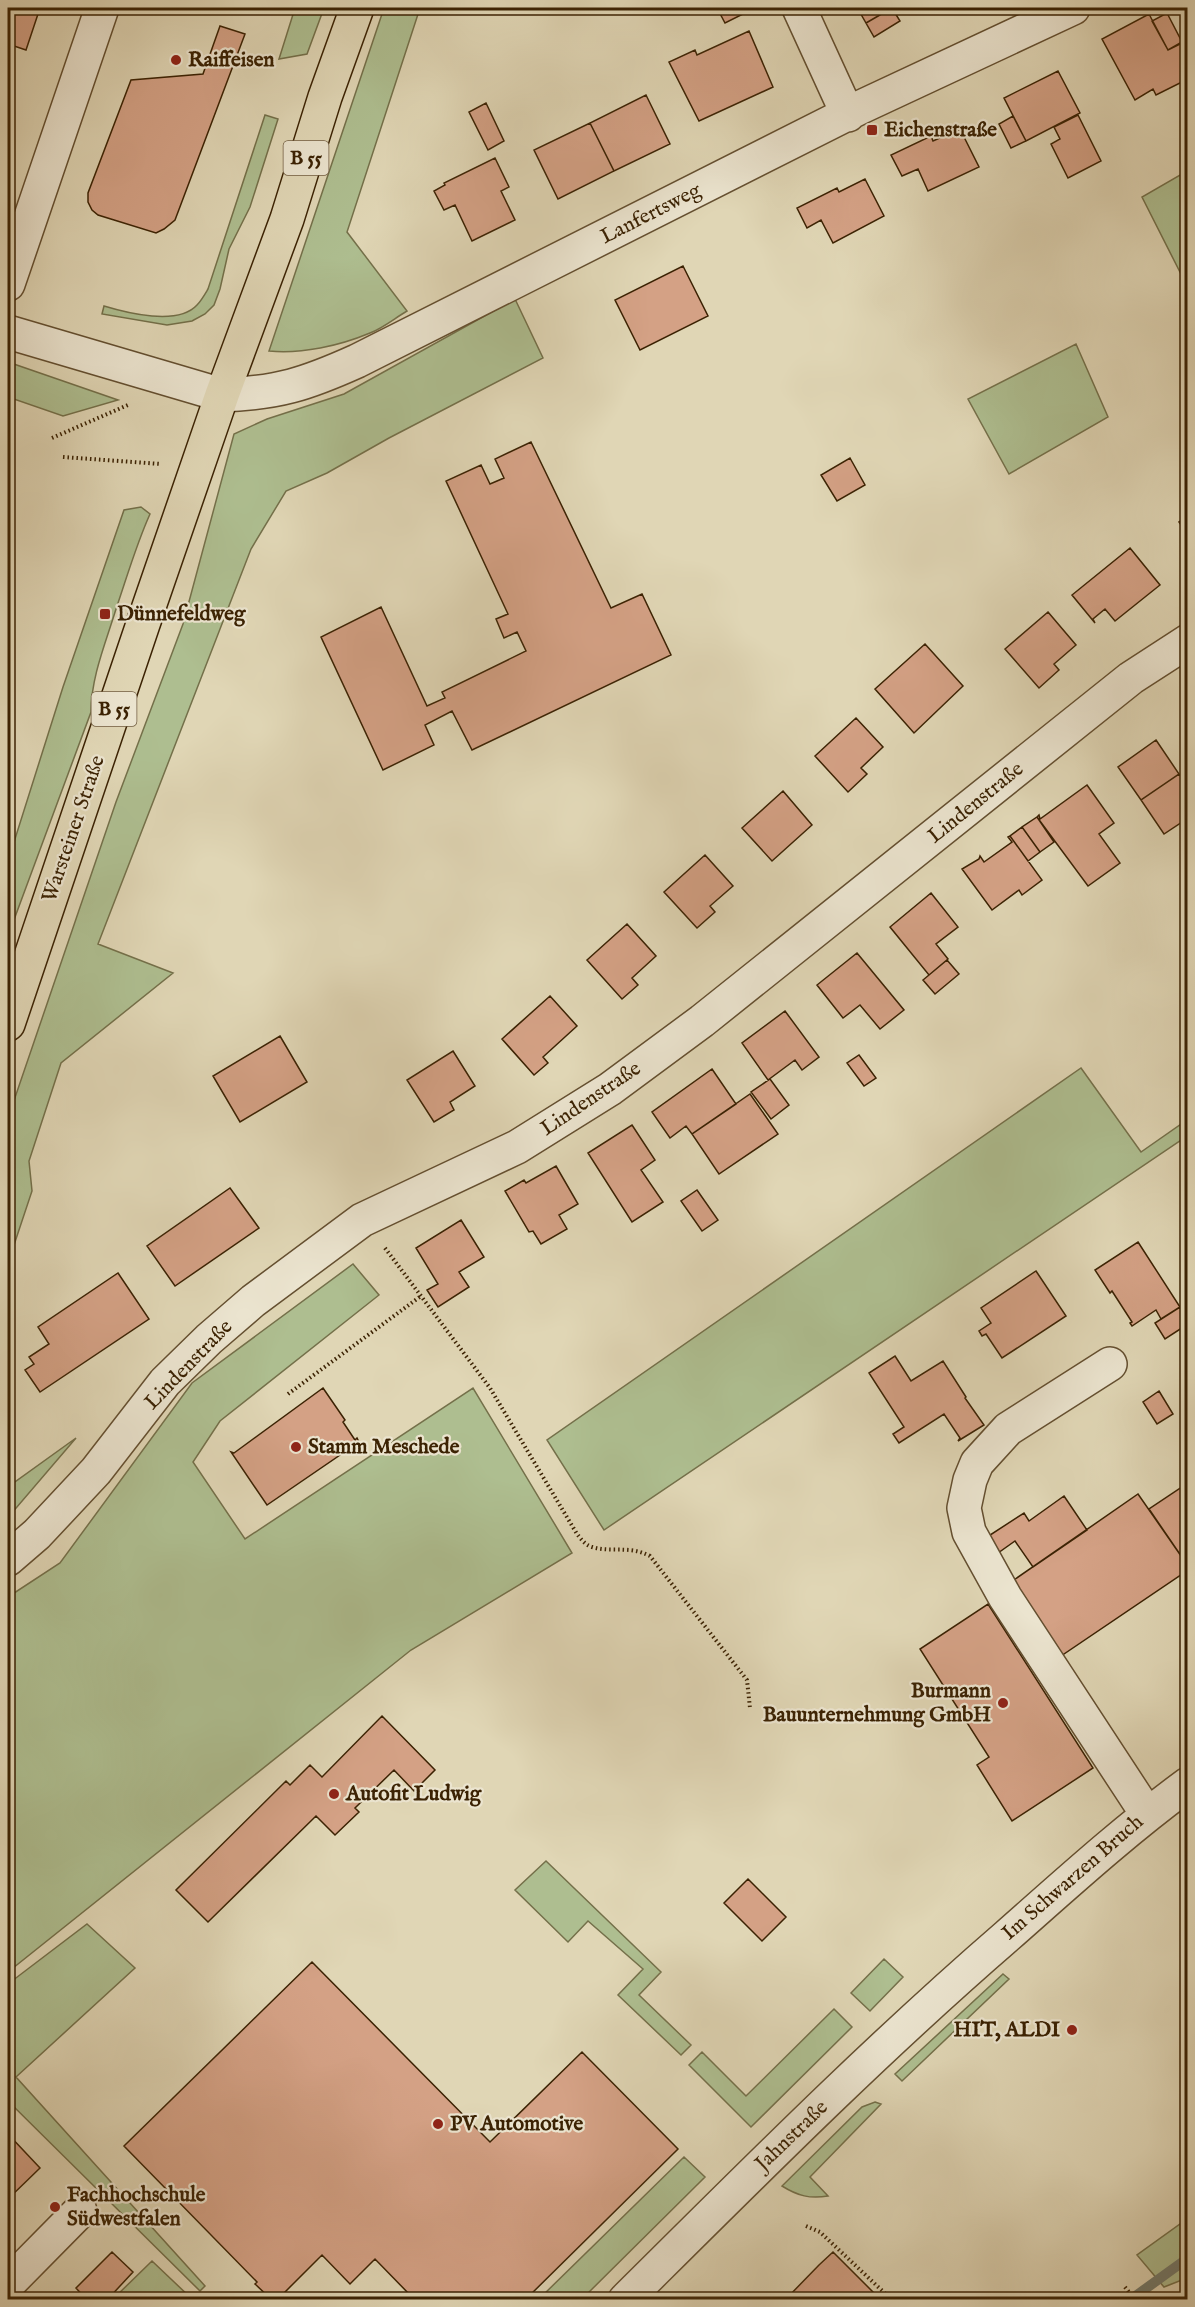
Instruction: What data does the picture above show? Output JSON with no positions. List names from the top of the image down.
{
  "streets": {
    "main road": ["B 55", "Warsteiner Straße"],
    "street": [
      "Lanfertsweg",
      "Lindenstraße",
      "Im Schwarzen Bruch",
      "Jahnstraße"
    ]
  },
  "crossings": [
    ["B 55", "Lanfertsweg"],
    ["B 55", "Warsteiner Straße"],
    ["Lanfertsweg", "Warsteiner Straße"],
    ["Im Schwarzen Bruch", "Jahnstraße"]
  ],
  "places": {
    "other": [
      "Raiffeisen",
      "Stamm Meschede",
      "Burmann Bauunternehmung GmbH",
      "Autofit Ludwig",
      "HIT, ALDI",
      "PV Automotive",
      "Fachhochschule Südwestfalen"
    ],
    "transit": ["Eichenstraße", "Dünnefeldweg"]
  }
}
